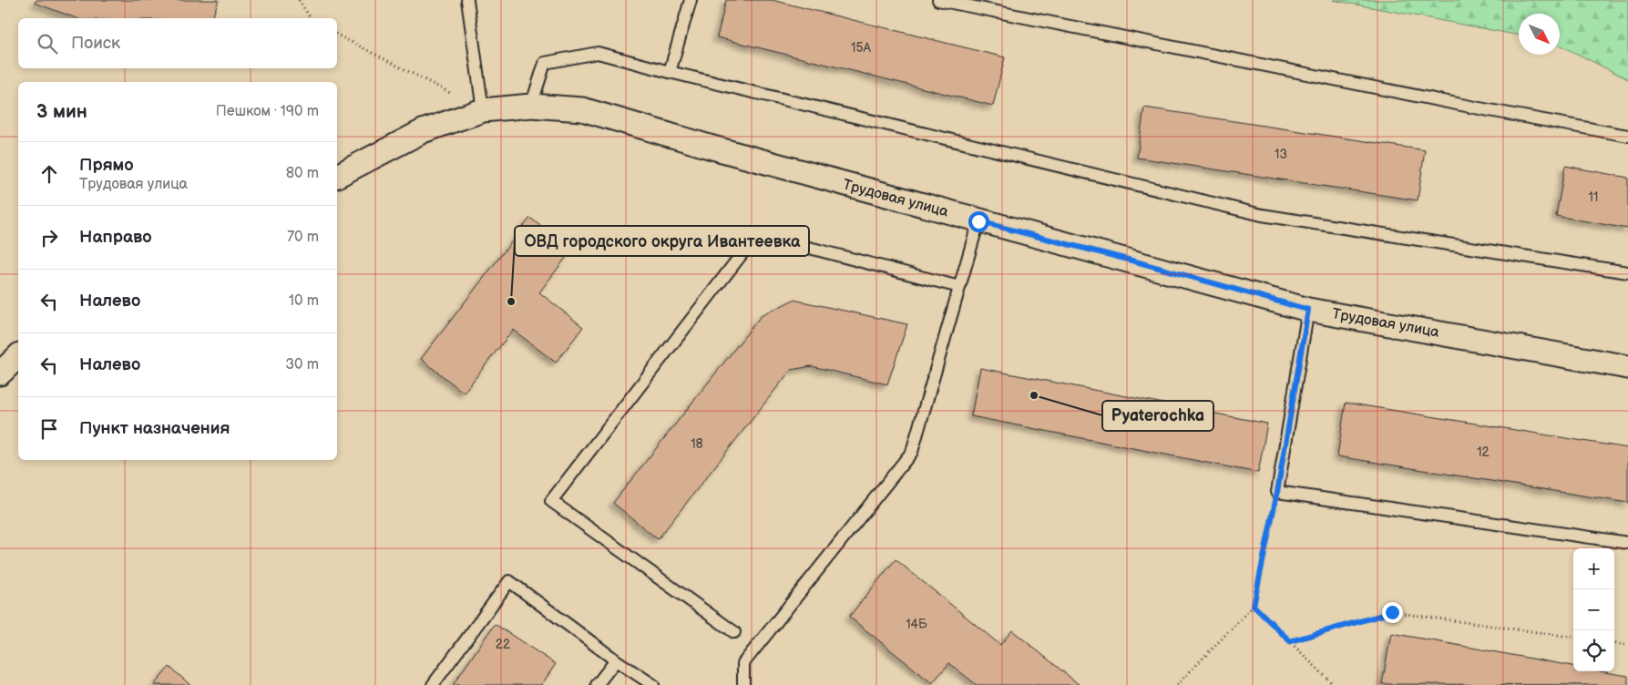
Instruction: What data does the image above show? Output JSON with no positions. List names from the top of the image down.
{
  "streets": {
    "street": ["Трудовая улица"]
  },
  "places": ["ОВД городского округа Ивантеевка", "Pyaterochka"],
  "house_numbers": [
    "15А",
    "13",
    "11",
    "18",
    "12",
    "14Б",
    "22"
  ],
  "north": "bottom right",
  "page": {
    "search": "Поиск",
    "heading": ["3 мин", "Пешком · 190 m"],
    "list": [
      ["Прямо", "Трудовая улица", "80 m"],
      ["Направо", "70 m"],
      ["Налево", "10 m"],
      ["Налево", "30 m"],
      "Пункт назначения"
    ],
    "map_buttons": ["+", "−"]
  }
}
